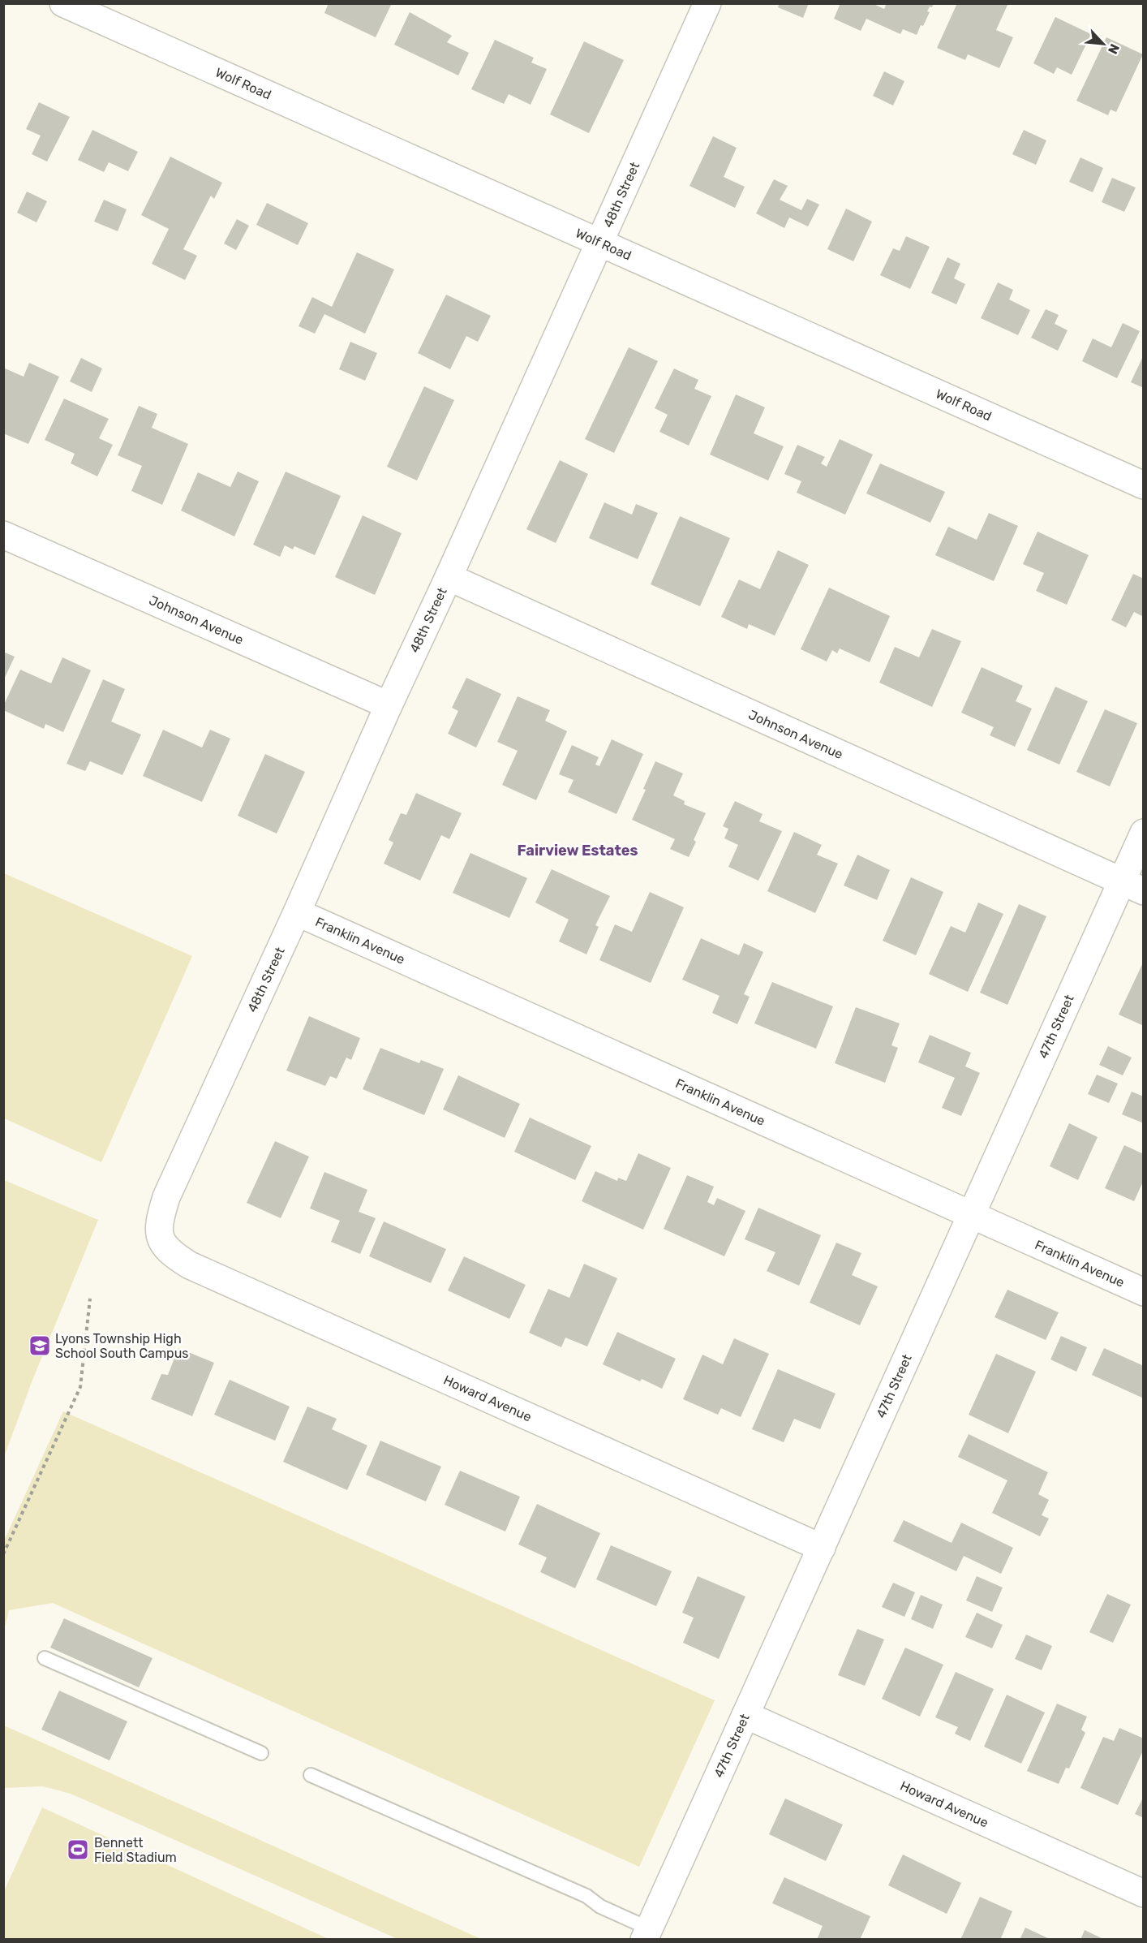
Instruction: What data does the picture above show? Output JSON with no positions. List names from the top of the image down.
{
  "streets": {
    "street": [
      "Wolf Road",
      "48th Street",
      "Johnson Avenue",
      "Franklin Avenue",
      "47th Street",
      "Howard Avenue"
    ]
  },
  "crossings": [
    ["Wolf Road", "48th Street"],
    ["48th Street", "Johnson Avenue"],
    ["48th Street", "Franklin Avenue"],
    ["48th Street", "Howard Avenue"],
    ["Johnson Avenue", "47th Street"],
    ["Franklin Avenue", "47th Street"],
    ["47th Street", "Howard Avenue"]
  ],
  "districts": ["Fairview Estates"],
  "places": {
    "school or university": ["Lyons Township High School South Campus"],
    "sports": ["Bennett Field Stadium"]
  },
  "north": "bottom right"
}
